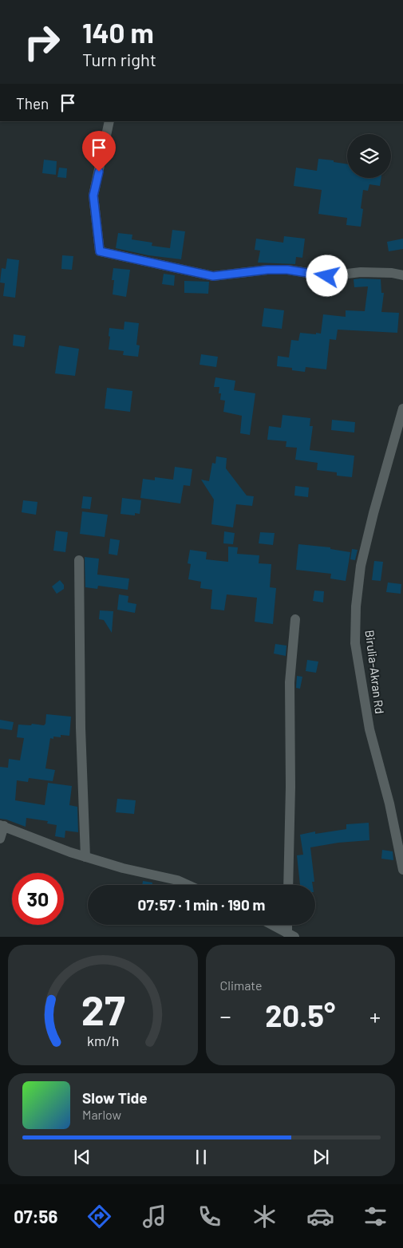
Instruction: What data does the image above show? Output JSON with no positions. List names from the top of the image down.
{
  "streets": {
    "street": ["Birulia-Akran Rd"]
  },
  "page": {
    "turn": ["140 m", "Turn right"],
    "then": "Then",
    "limit": "30",
    "trip": "07:57 · 1 min · 190 m",
    "tile": "Climate",
    "heat": ["−", "20.5°", "+"],
    "song": ["Slow Tide", "Marlow"],
    "tabs": "07:56",
    "gauge": ["27", "km/h"]
  }
}
